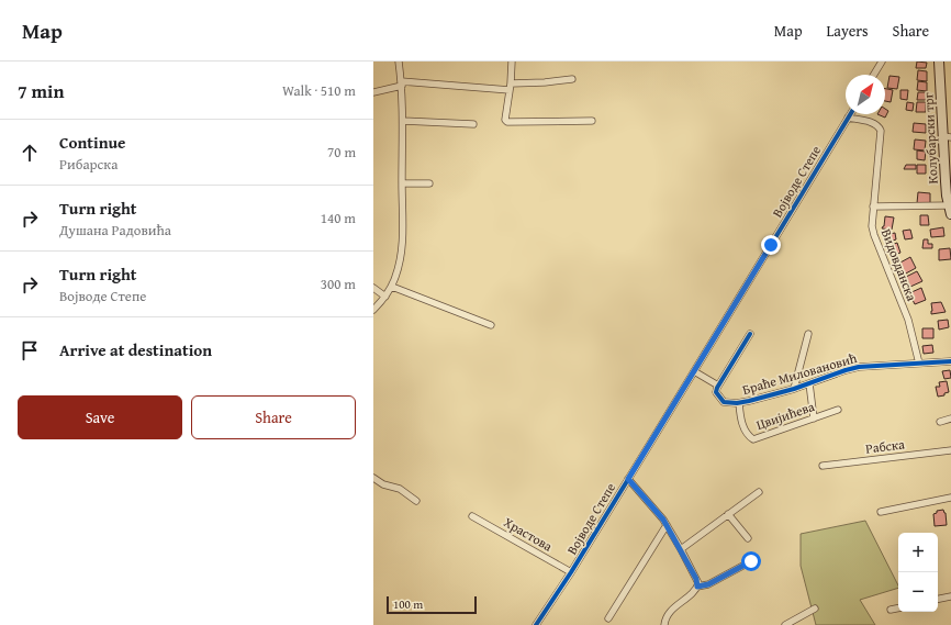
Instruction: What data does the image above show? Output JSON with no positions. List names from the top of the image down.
{
  "streets": {
    "street": [
      "Колубарски трг",
      "Војводе Степе",
      "Видовданска",
      "Браће Миловановић",
      "Цвијићева",
      "Рабска",
      "Храстова"
    ]
  },
  "crossings": [
    ["Војводе Степе", "Видовданска"],
    ["Војводе Степе", "Храстова"],
    ["Видовданска", "Браће Миловановић"],
    ["Браће Миловановић", "Цвијићева"]
  ],
  "scale_bar": "100 m",
  "north": "top right",
  "page": {
    "header": "Map",
    "nav": ["Map", "Layers", "Share"],
    "heading": ["7 min", "Walk · 510 m"],
    "list": [
      ["Continue", "Рибарска", "70 m"],
      ["Turn right", "Душана Радовића", "140 m"],
      ["Turn right", "Војводе Степе", "300 m"],
      "Arrive at destination"
    ],
    "buttons": ["Save", "Share"],
    "map_buttons": ["+", "−"],
    "scale": "100 m"
  }
}
